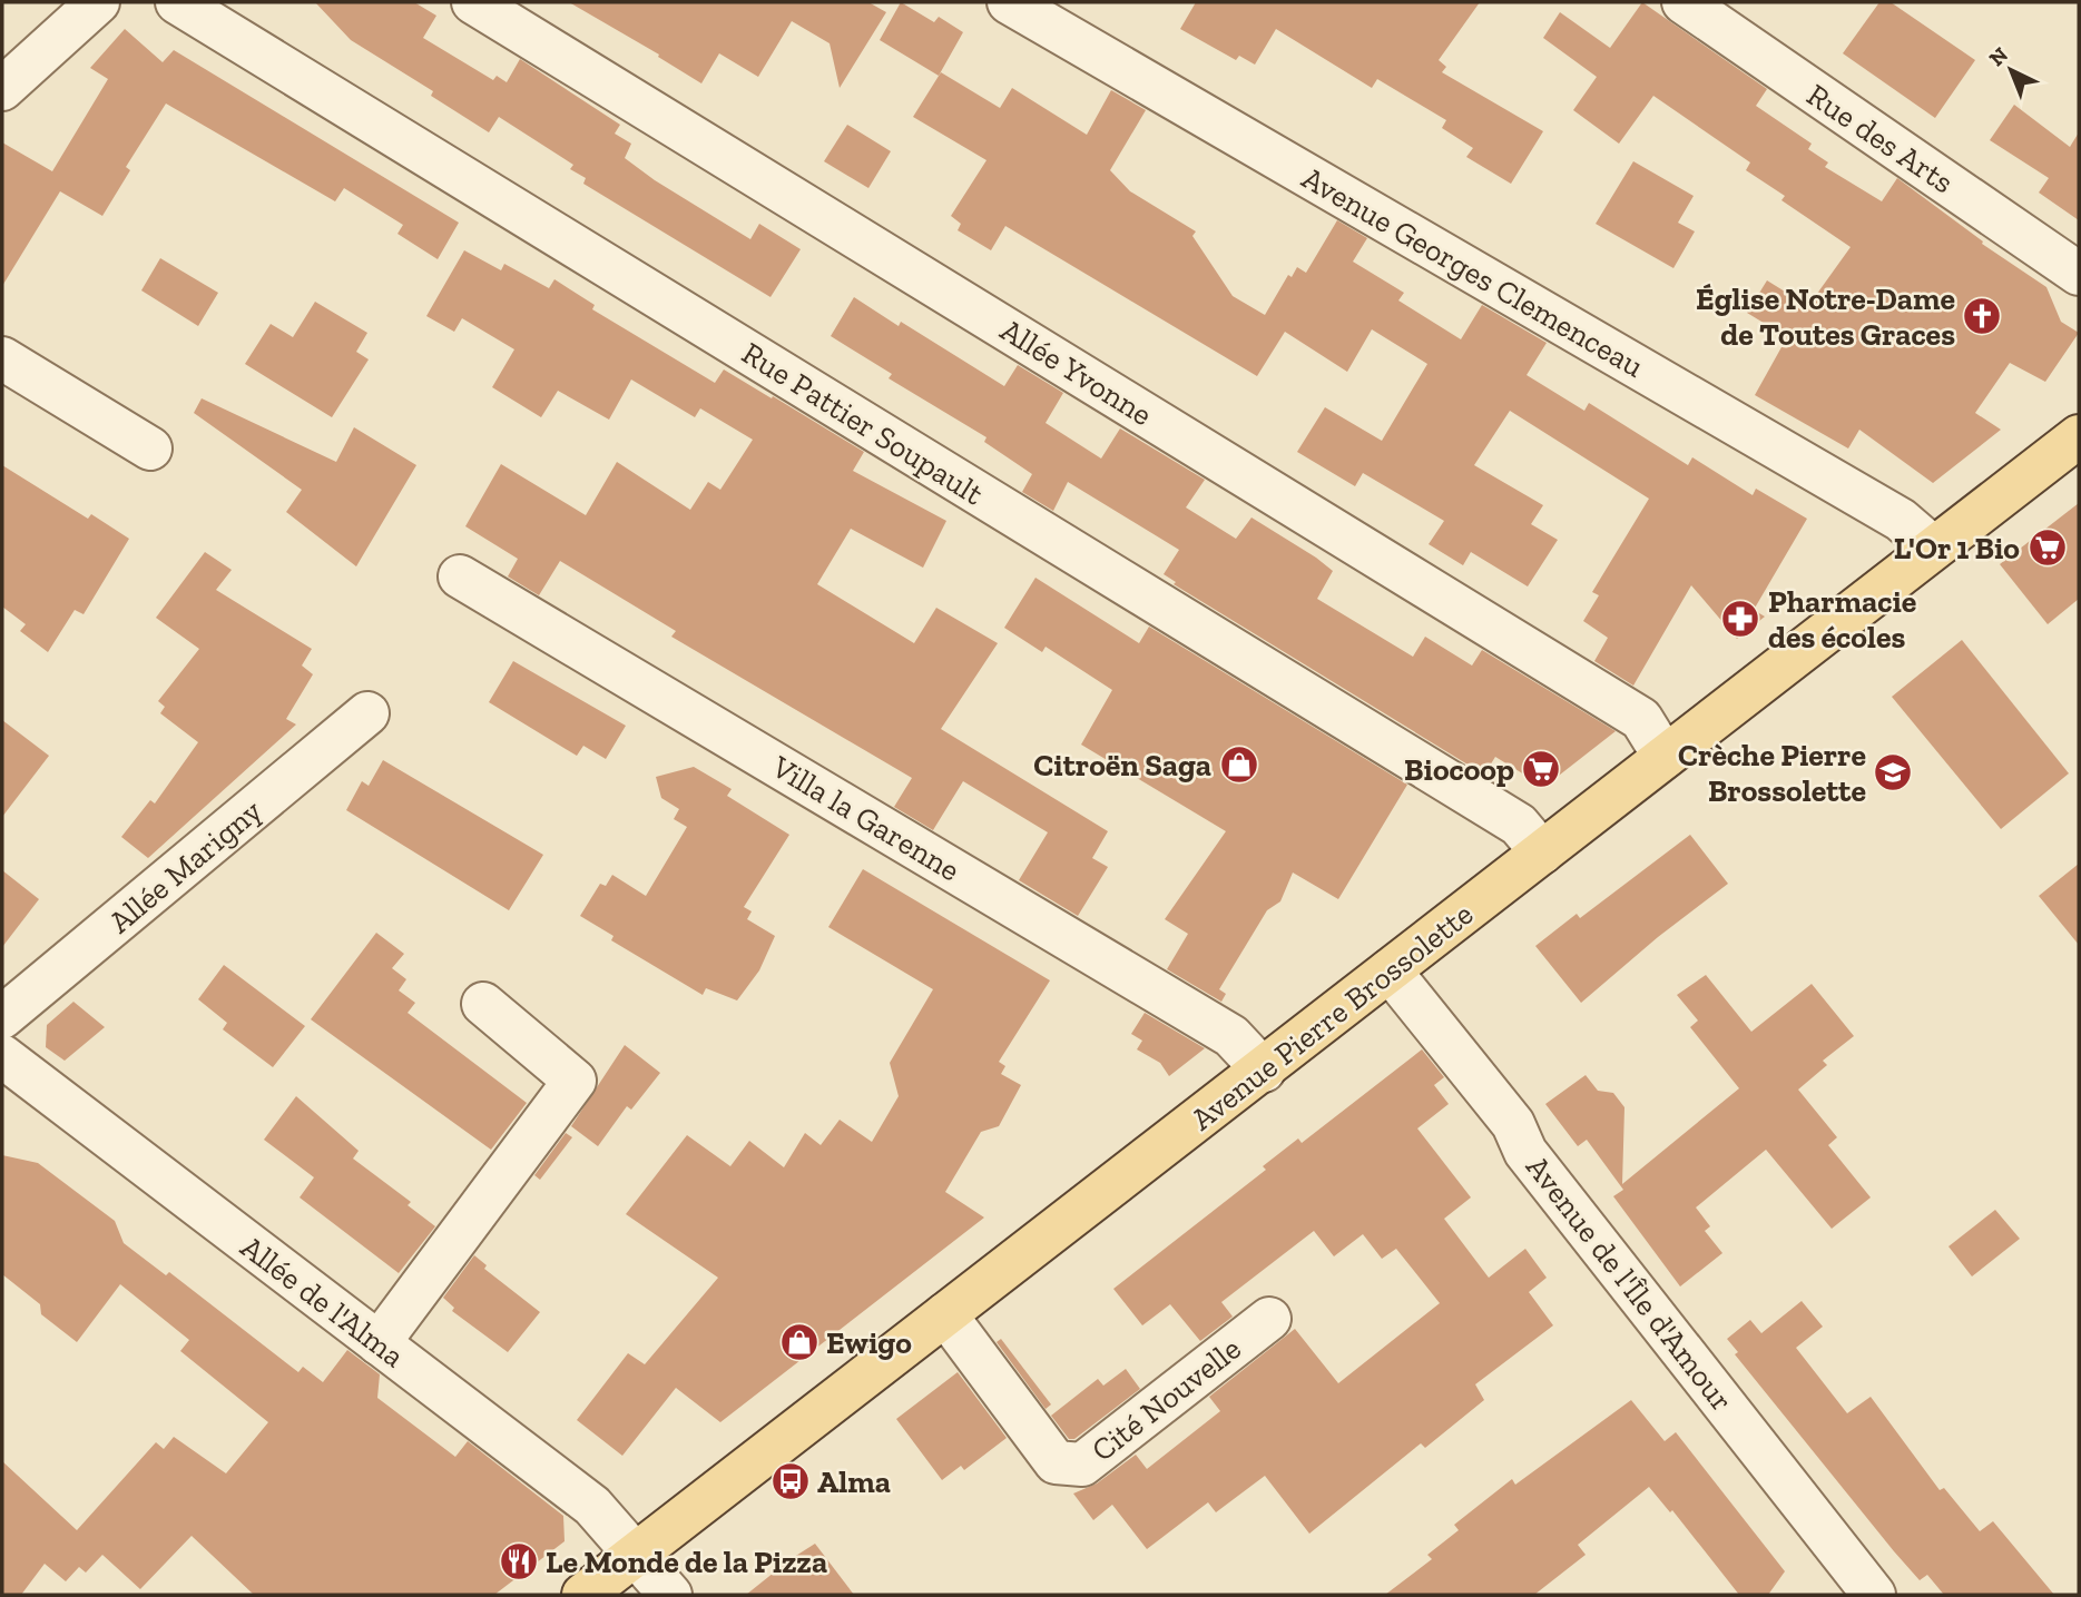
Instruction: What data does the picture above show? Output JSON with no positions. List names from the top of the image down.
{
  "streets": {
    "main road": ["Avenue Pierre Brossolette"],
    "street": [
      "Rue des Arts",
      "Avenue Georges Clemenceau",
      "Allée Yvonne",
      "Rue Pattier Soupault",
      "Villa la Garenne",
      "Allée Marigny",
      "Avenue de l'Île d'Amour",
      "Allée de l'Alma",
      "Cité Nouvelle"
    ]
  },
  "crossings": [
    ["Avenue Georges Clemenceau", "Avenue Pierre Brossolette"],
    ["Allée Yvonne", "Avenue Pierre Brossolette"],
    ["Rue Pattier Soupault", "Avenue Pierre Brossolette"],
    ["Villa la Garenne", "Avenue Pierre Brossolette"],
    ["Avenue Pierre Brossolette", "Avenue de l'Île d'Amour"],
    ["Avenue Pierre Brossolette", "Allée de l'Alma"],
    ["Avenue Pierre Brossolette", "Cité Nouvelle"]
  ],
  "places": {
    "church": ["Église Notre-Dame de Toutes Graces"],
    "supermarket": ["L'Or 1 Bio", "Biocoop"],
    "pharmacy": ["Pharmacie des écoles"],
    "shop": ["Citroën Saga", "Ewigo"],
    "school or university": ["Crèche Pierre Brossolette"],
    "bus stop": ["Alma"],
    "restaurant": ["Le Monde de la Pizza"]
  },
  "north": "top left"
}
